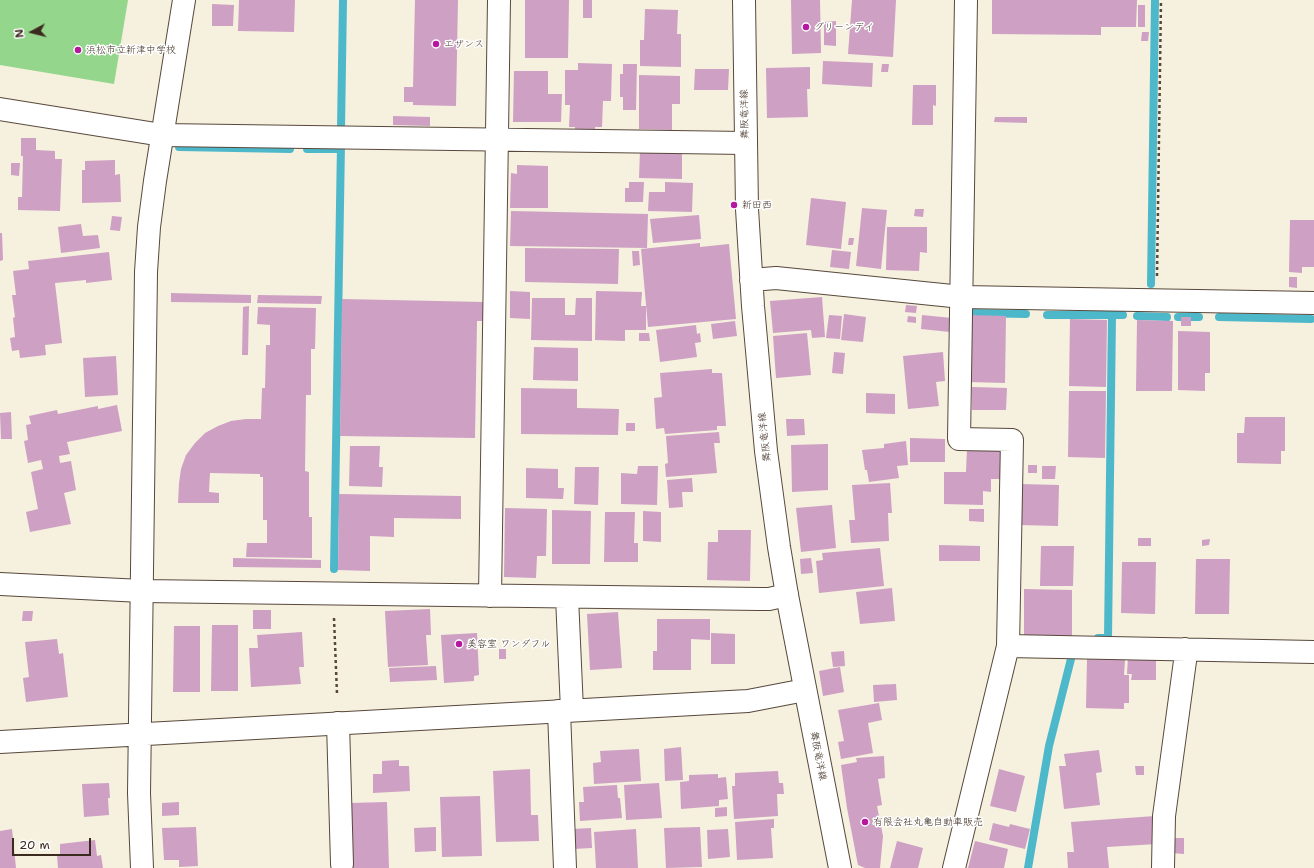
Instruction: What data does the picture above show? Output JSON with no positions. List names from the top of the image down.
{
  "streets": {
    "street": ["舞阪竜洋線"]
  },
  "places": [
    "グリーンデイ",
    "エザンス",
    "浜松市立新津中学校",
    "新田西",
    "美容室 ワンダフル",
    "有限会社丸亀自動車販売"
  ],
  "scale_bar": "20 m",
  "north": "left"
}
